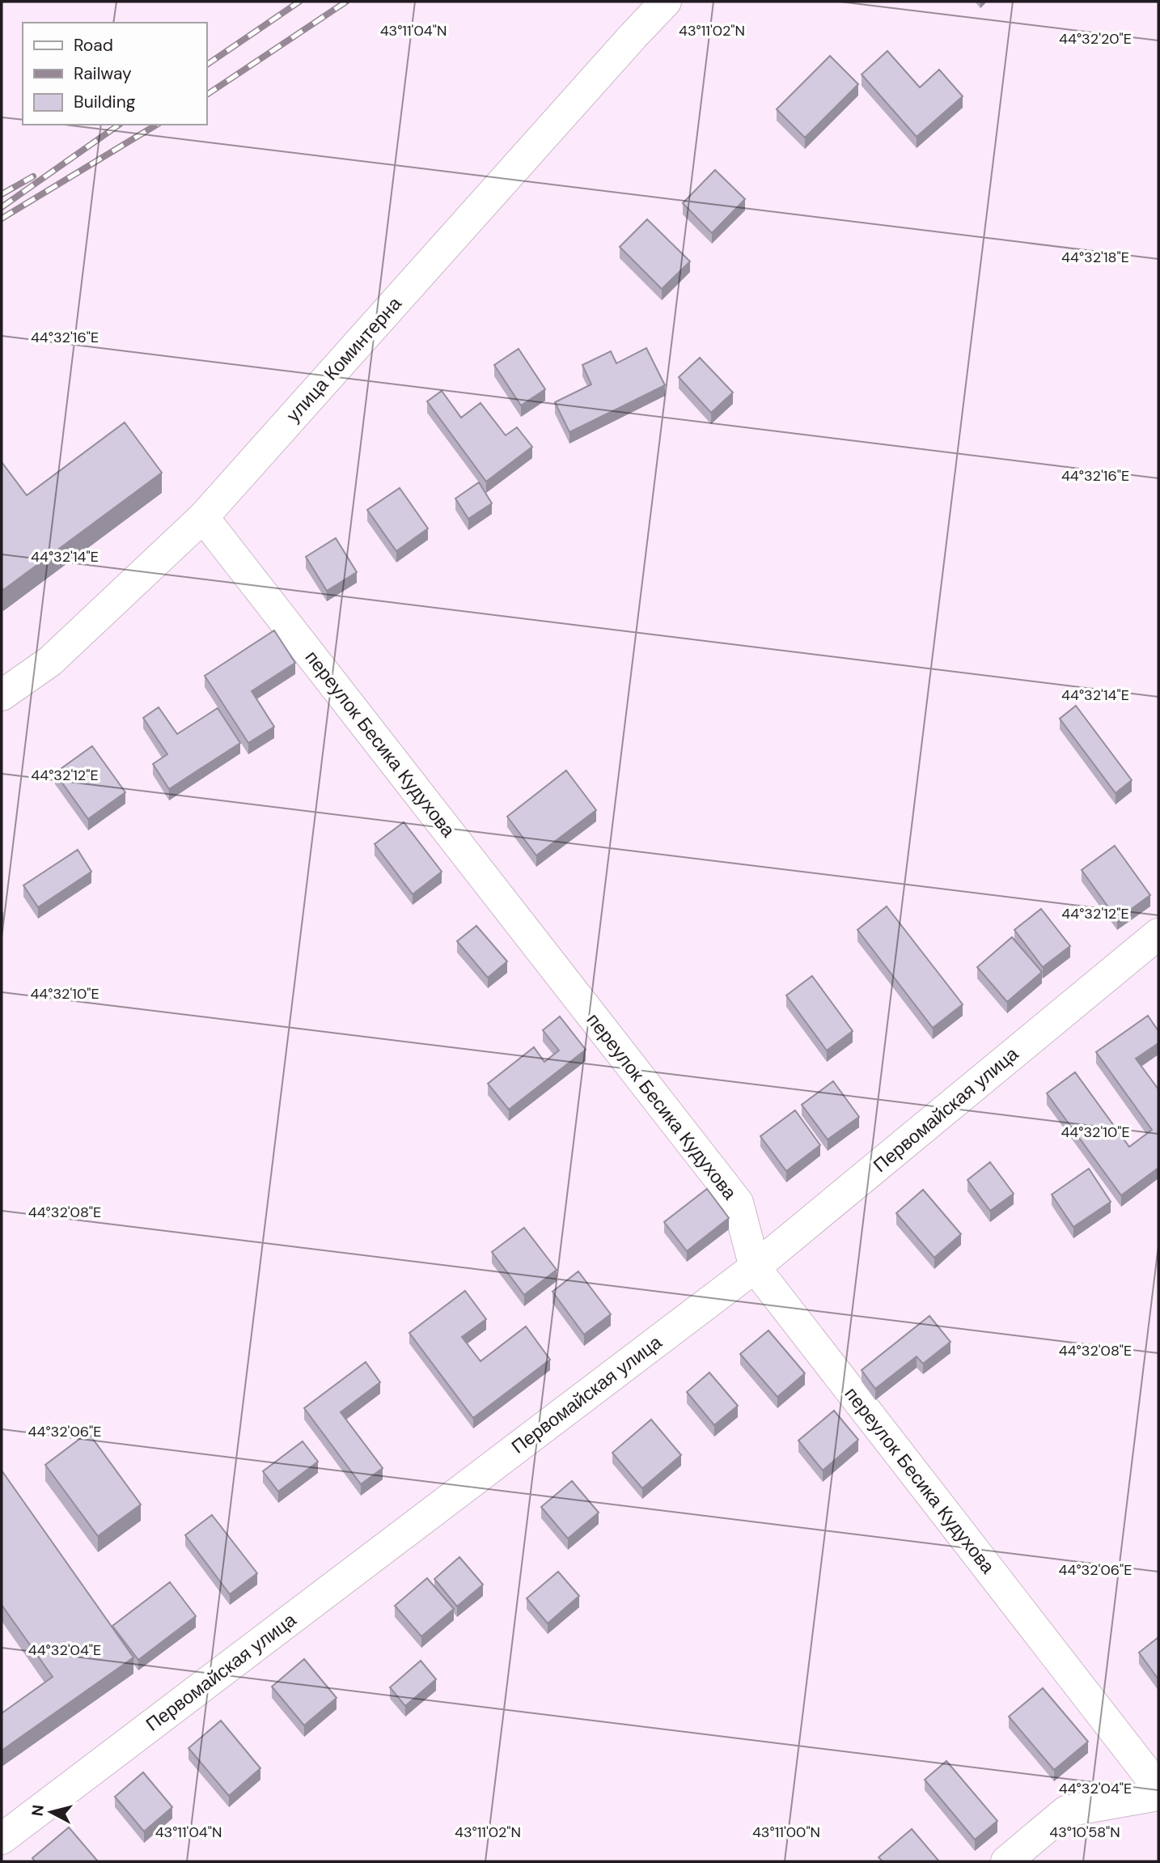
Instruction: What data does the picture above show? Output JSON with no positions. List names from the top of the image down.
{
  "streets": {
    "street": ["улица Коминтерна", "переулок Бесика Кудухова", "Первомайская улица"]
  },
  "crossings": [
    ["улица Коминтерна", "переулок Бесика Кудухова"],
    ["переулок Бесика Кудухова", "Первомайская улица"]
  ],
  "legend": ["Road", "Railway", "Building"],
  "north": "left",
  "coordinates": [
    "43°11'04\"N",
    "43°11'02\"N",
    "44°32'20\"E",
    "44°32'18\"E",
    "44°32'16\"E",
    "44°32'14\"E",
    "44°32'12\"E",
    "44°32'10\"E",
    "44°32'08\"E",
    "44°32'06\"E",
    "44°32'04\"E",
    "43°11'00\"N",
    "43°10'58\"N"
  ]
}
